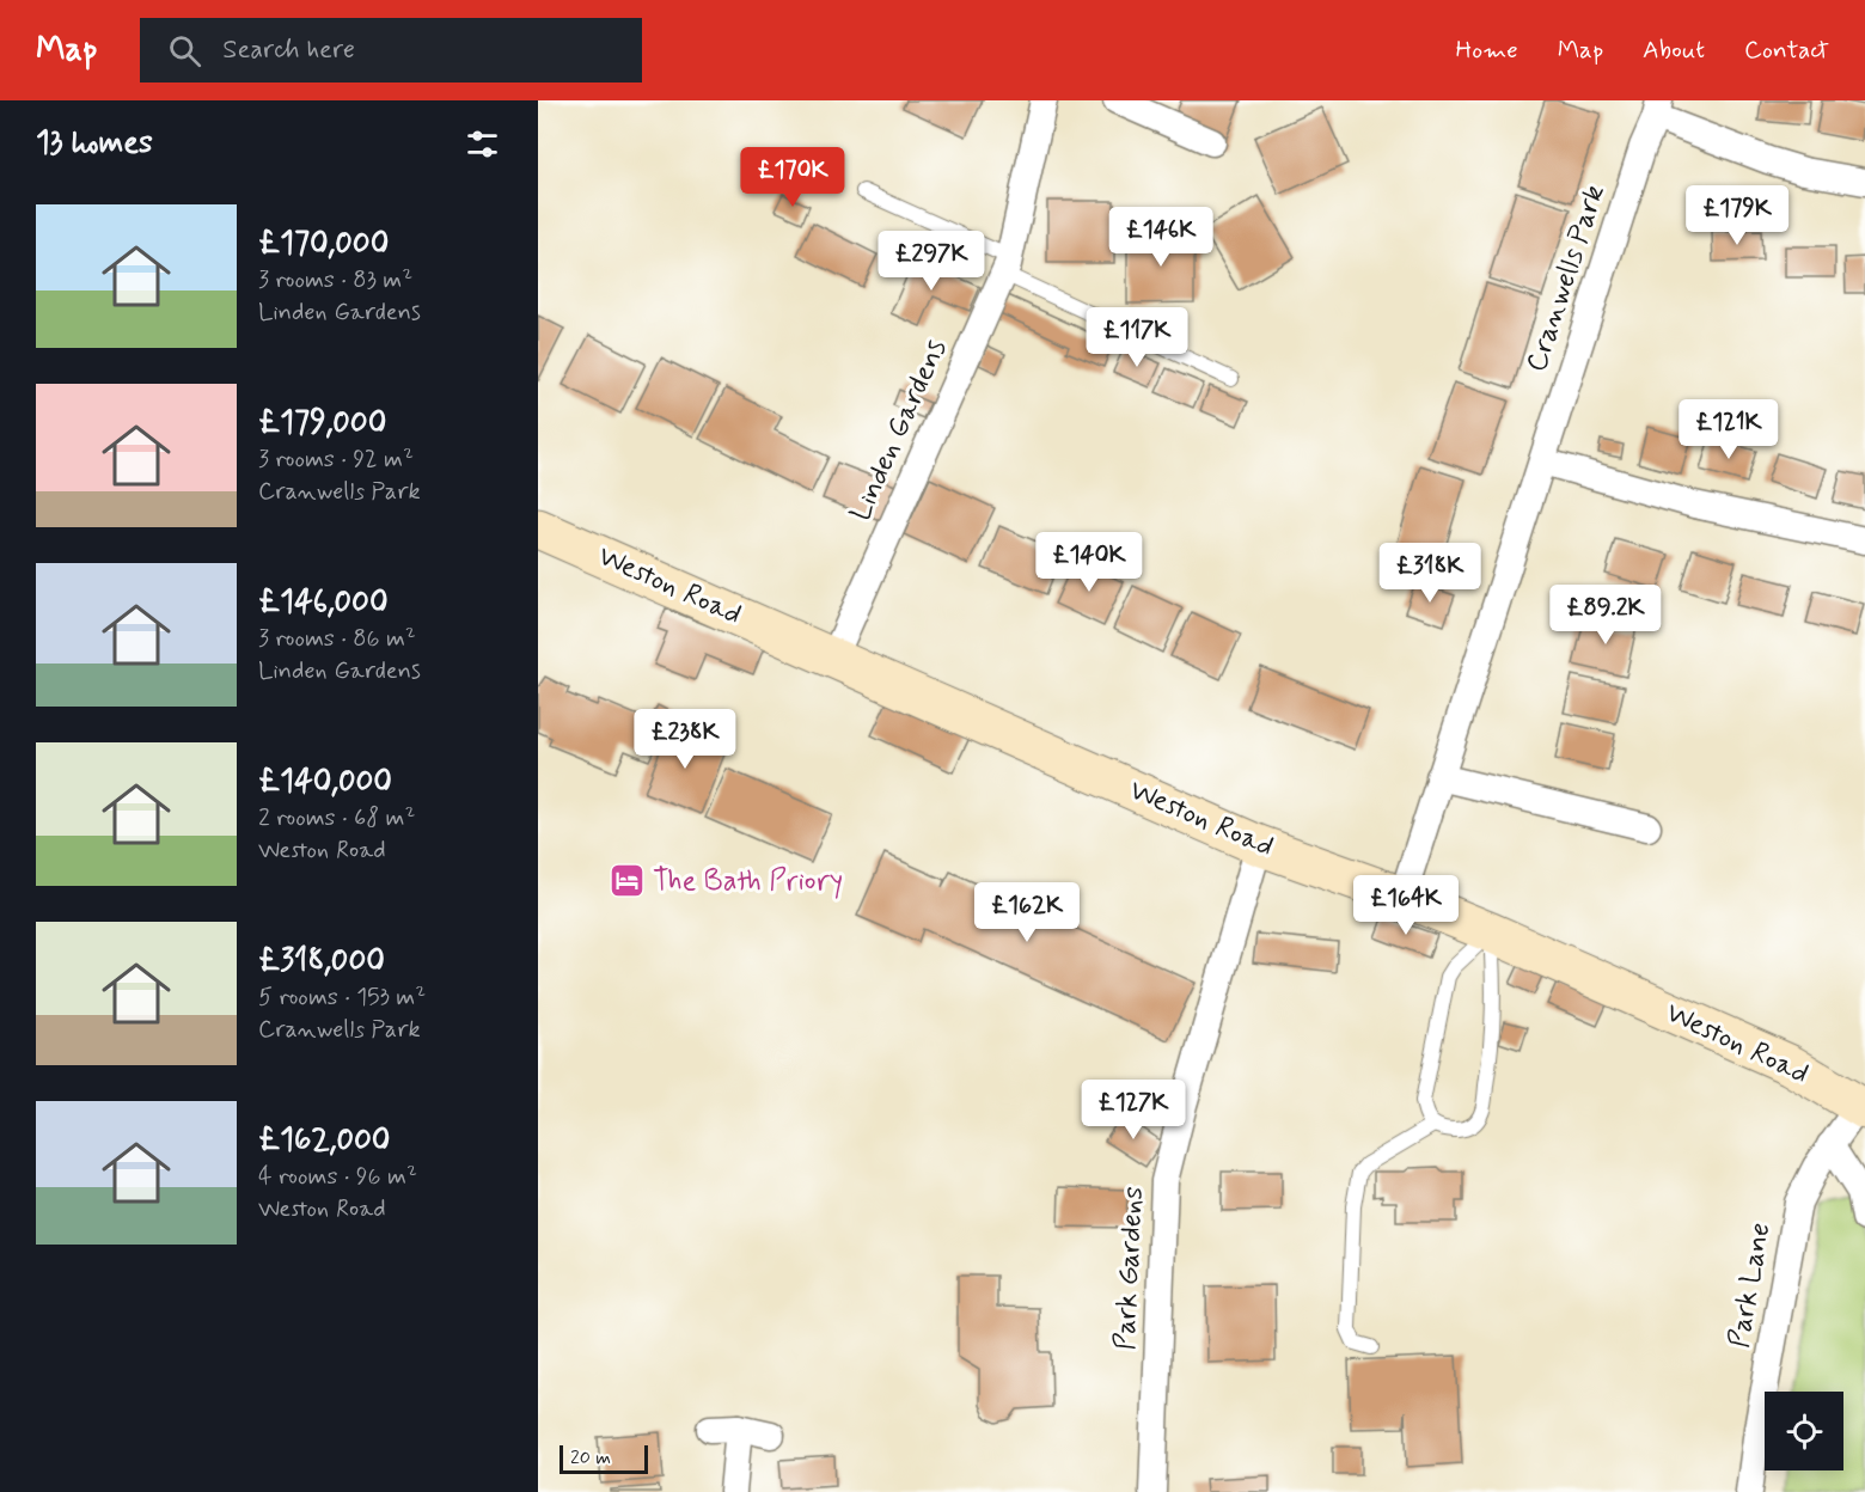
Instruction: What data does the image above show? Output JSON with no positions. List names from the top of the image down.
{
  "streets": {
    "street": [
      "Cranwells Park",
      "Linden Gardens",
      "Weston Road",
      "Park Gardens",
      "Park Lane"
    ]
  },
  "crossings": [
    ["Cranwells Park", "Weston Road"],
    ["Linden Gardens", "Weston Road"],
    ["Weston Road", "Park Gardens"],
    ["Weston Road", "Park Lane"]
  ],
  "places": {
    "hotel": ["The Bath Priory"]
  },
  "scale_bar": "20 m",
  "page": {
    "header": "Map",
    "search": "Search here",
    "nav": [
      "Home",
      "Map",
      "About",
      "Contact"
    ],
    "heading": "13 homes",
    "price": [
      "£170K",
      "£179K",
      "£146K",
      "£297K",
      "£117K",
      "£121K",
      "£140K",
      "£318K",
      "£89.2K",
      "£238K",
      "£164K",
      "£162K",
      "£127K"
    ],
    "list": [
      {
        "name": "£170,000",
        "note": "3 rooms · 83 m² · Linden Gardens"
      },
      {
        "name": "£179,000",
        "note": "3 rooms · 92 m² · Cranwells Park"
      },
      {
        "name": "£146,000",
        "note": "3 rooms · 86 m² · Linden Gardens"
      },
      {
        "name": "£140,000",
        "note": "2 rooms · 68 m² · Weston Road"
      },
      {
        "name": "£318,000",
        "note": "5 rooms · 153 m² · Cranwells Park"
      },
      {
        "name": "£162,000",
        "note": "4 rooms · 96 m² · Weston Road"
      }
    ],
    "scale": "20 m"
  }
}
